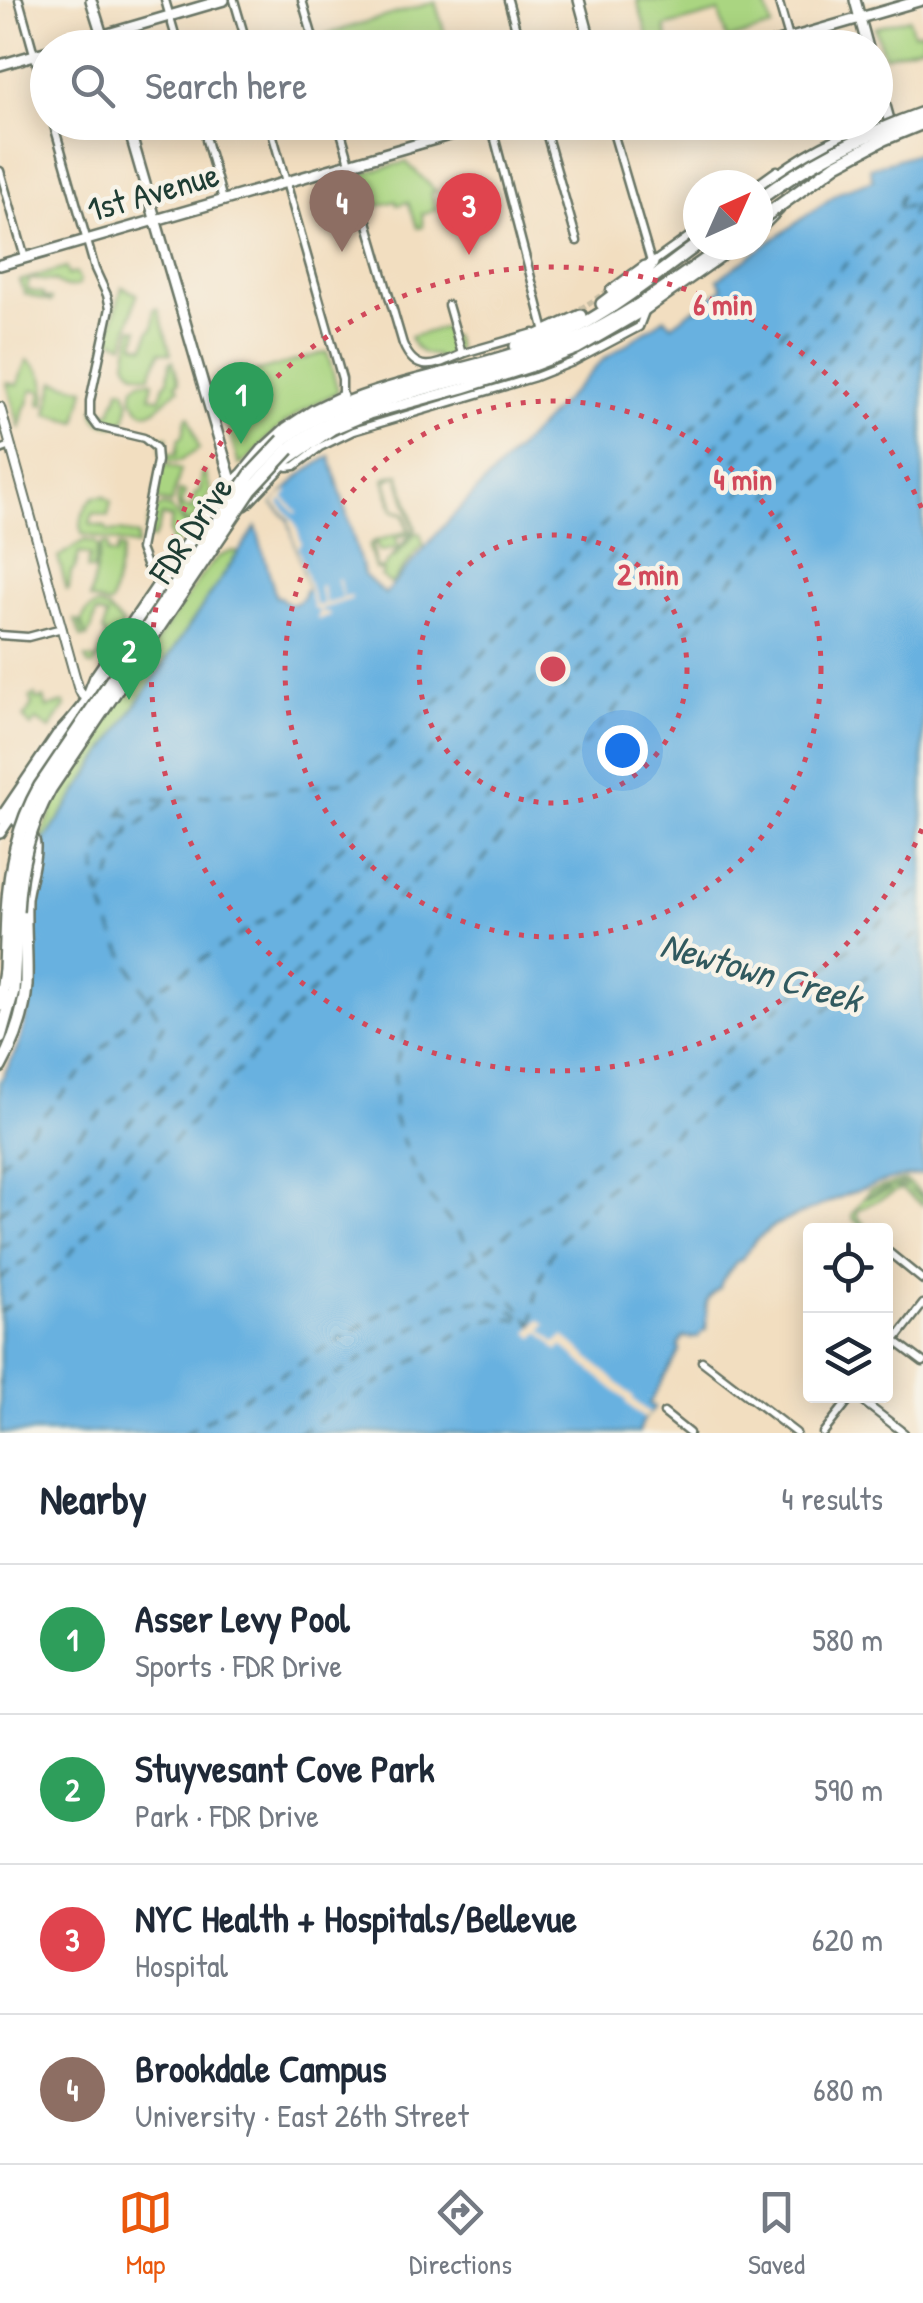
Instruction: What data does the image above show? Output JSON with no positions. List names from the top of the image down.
{
  "streets": {
    "highway": ["FDR Drive"],
    "main road": ["1st Avenue"]
  },
  "water": ["Newtown Creek"],
  "north": "top right",
  "page": {
    "search": "Search here",
    "pins": [
      "4",
      "3",
      "1",
      "2"
    ],
    "heading": ["Nearby", "4 results"],
    "list": [
      {
        "mark": "1",
        "name": "Asser Levy Pool",
        "note": "Sports · FDR Drive",
        "value": "580 m"
      },
      {
        "mark": "2",
        "name": "Stuyvesant Cove Park",
        "note": "Park · FDR Drive",
        "value": "590 m"
      },
      {
        "mark": "3",
        "name": "NYC Health + Hospitals/Bellevue",
        "note": "Hospital",
        "value": "620 m"
      },
      {
        "mark": "4",
        "name": "Brookdale Campus",
        "note": "University · East 26th Street",
        "value": "680 m"
      }
    ],
    "nav": ["Map", "Directions", "Saved"]
  },
  "rings": ["6 min", "4 min", "2 min"]
}
